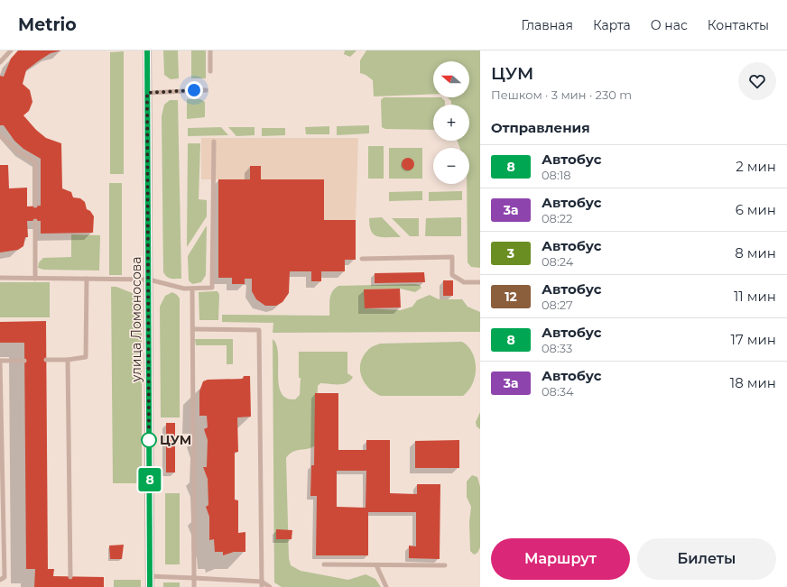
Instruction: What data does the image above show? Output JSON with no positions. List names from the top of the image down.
{
  "streets": {
    "main road": ["улица Ломоносова"]
  },
  "places": ["ЦУМ"],
  "lines": ["bus line 8"],
  "north": "left",
  "page": {
    "header": "Metrio",
    "nav": [
      "Главная",
      "Карта",
      "О нас",
      "Контакты"
    ],
    "on_map": "8",
    "heading": [
      ["ЦУМ", "Пешком · 3 мин · 230 m"],
      "Отправления"
    ],
    "map_buttons": ["+", "−"],
    "list": [
      {
        "mark": "8",
        "name": "Автобус",
        "note": "08:18",
        "value": "2 мин"
      },
      {
        "mark": "3а",
        "name": "Автобус",
        "note": "08:22",
        "value": "6 мин"
      },
      {
        "mark": "3",
        "name": "Автобус",
        "note": "08:24",
        "value": "8 мин"
      },
      {
        "mark": "12",
        "name": "Автобус",
        "note": "08:27",
        "value": "11 мин"
      },
      {
        "mark": "8",
        "name": "Автобус",
        "note": "08:33",
        "value": "17 мин"
      },
      {
        "mark": "3а",
        "name": "Автобус",
        "note": "08:34",
        "value": "18 мин"
      }
    ],
    "buttons": ["Маршрут", "Билеты"]
  }
}
